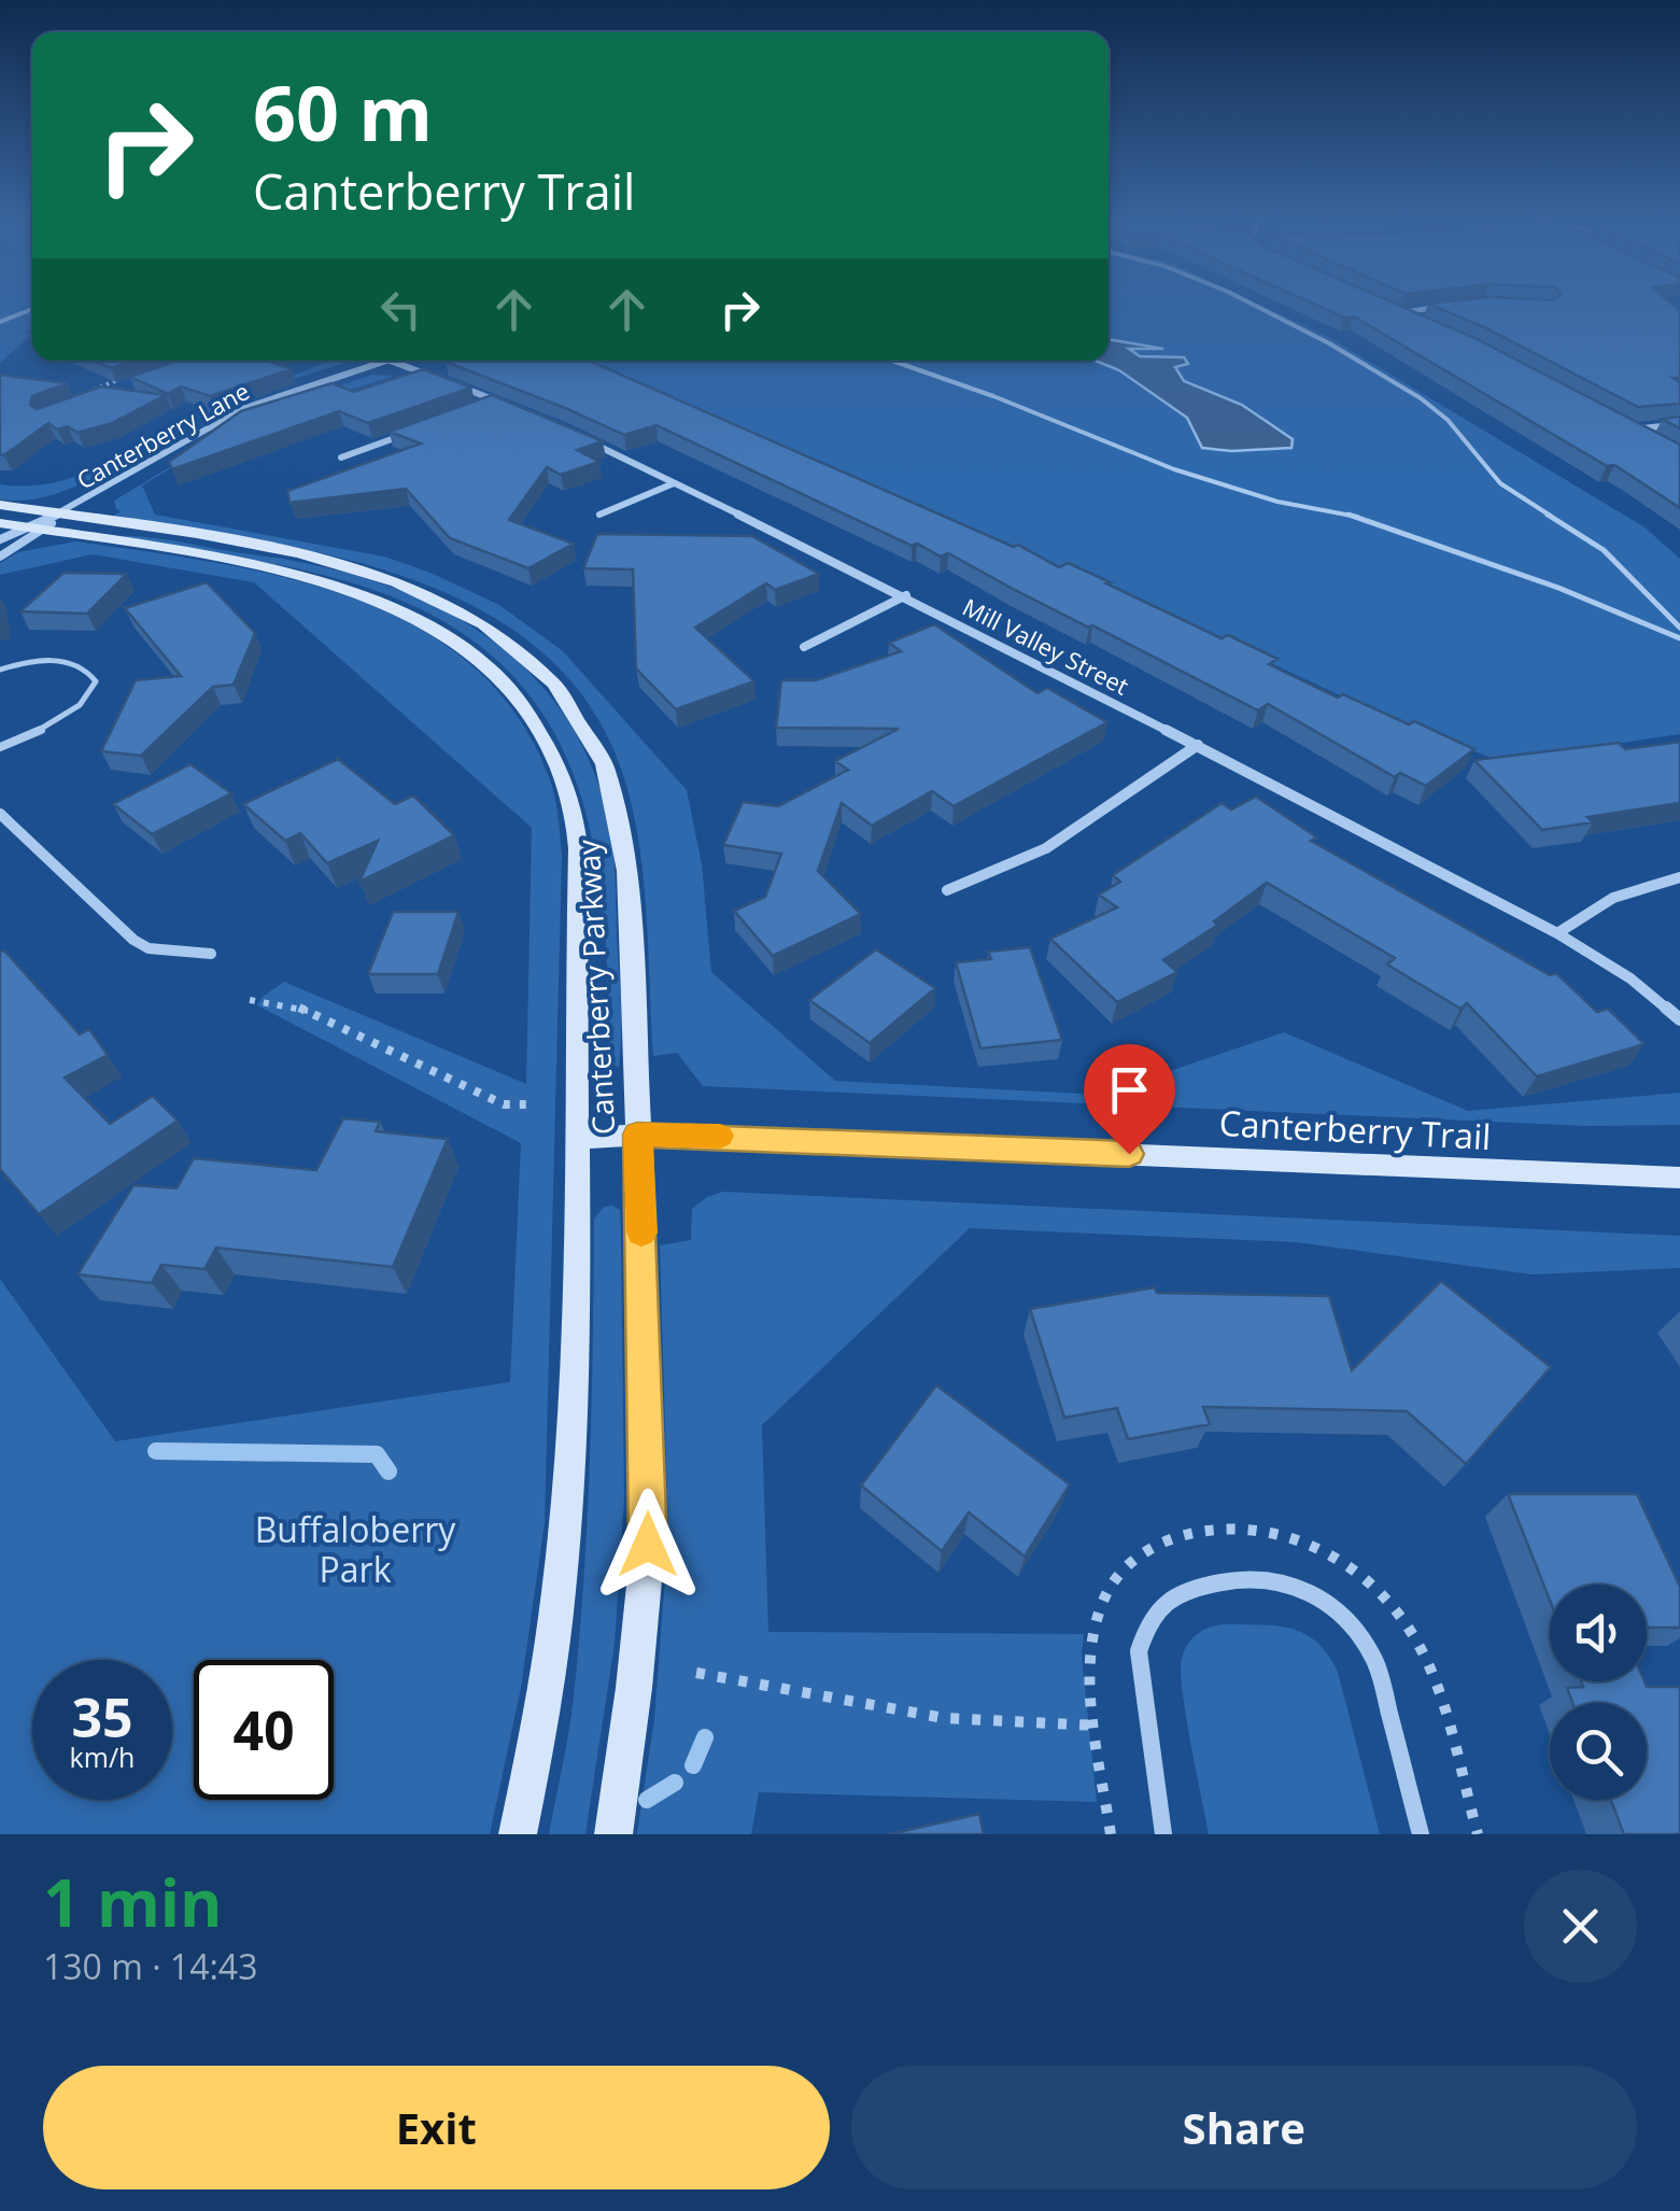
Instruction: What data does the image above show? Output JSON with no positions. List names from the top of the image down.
{
  "streets": {
    "street": [
      "Canterberry Lane",
      "Mill Valley Street",
      "Canterberry Parkway",
      "Canterberry Trail"
    ]
  },
  "crossings": [
    ["Canterberry Lane", "Canterberry Parkway"],
    ["Canterberry Parkway", "Canterberry Trail"]
  ],
  "parks": ["Buffaloberry Park"],
  "page": {
    "turn": ["60 m", "Canterberry Trail"],
    "speed": "35 km/h",
    "limit": "40",
    "heading": ["1 min", "130 m · 14:43"],
    "buttons": ["Exit", "Share"]
  }
}
